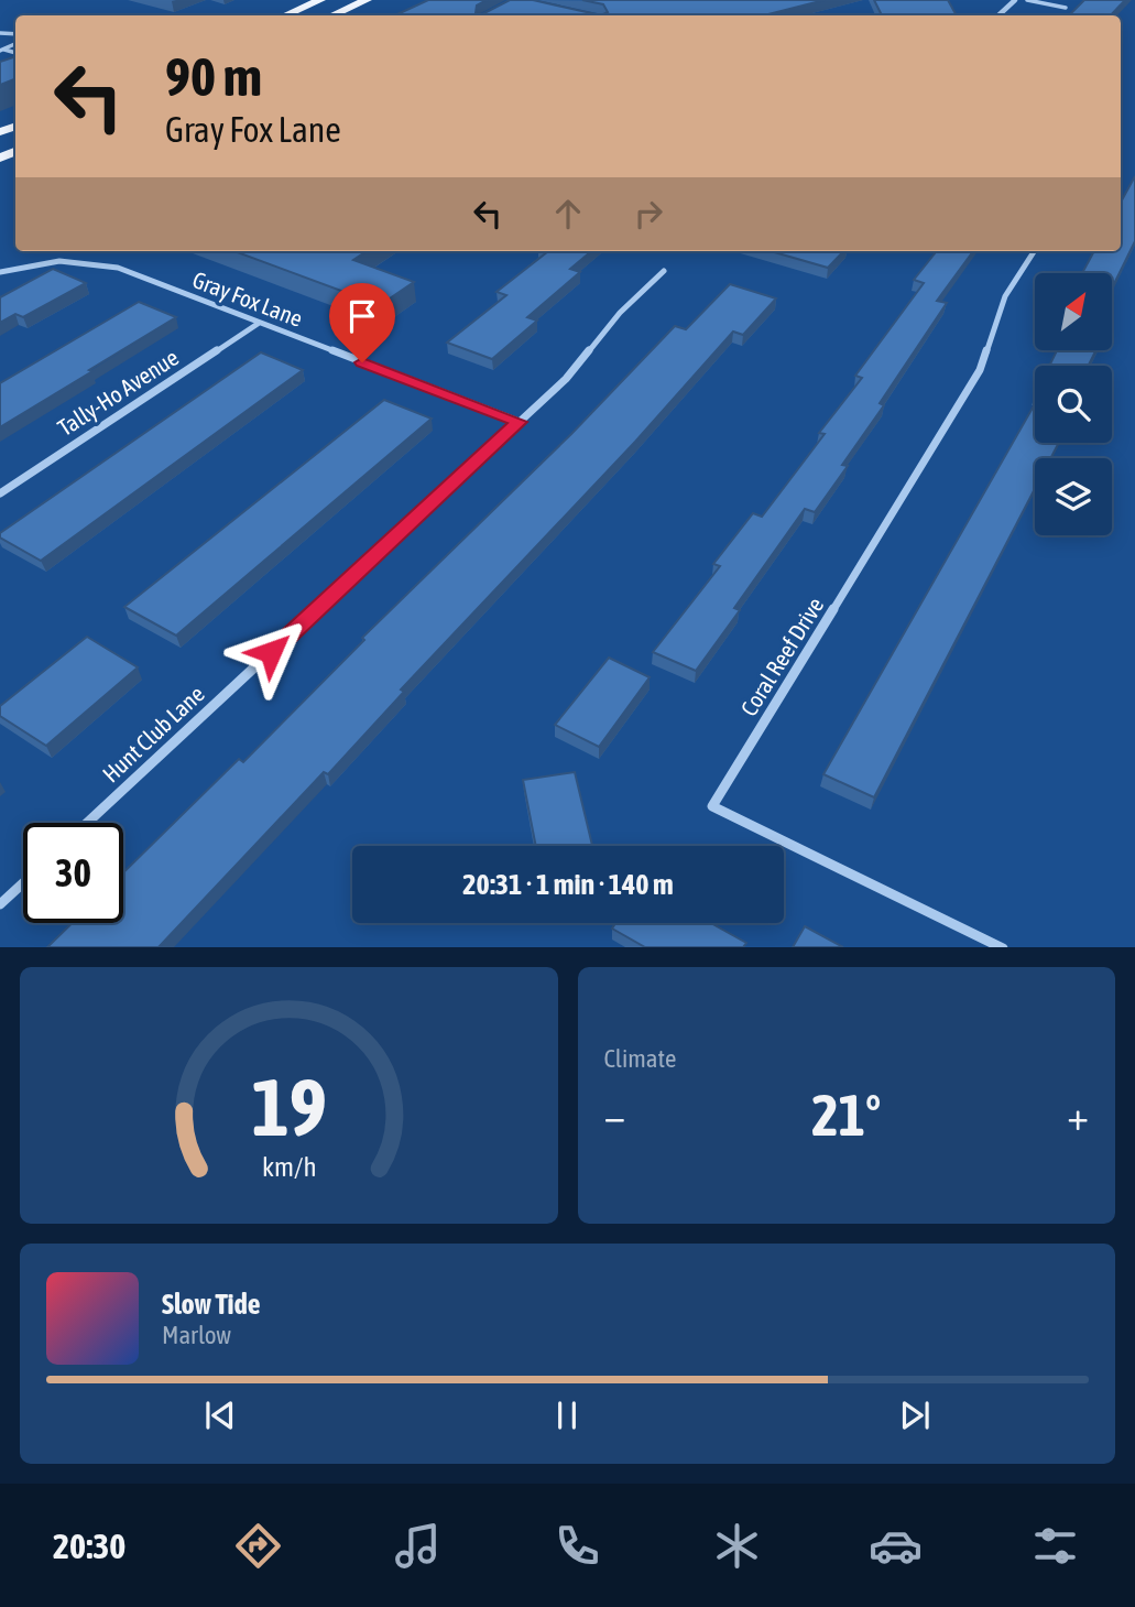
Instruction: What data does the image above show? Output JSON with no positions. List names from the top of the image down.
{
  "streets": {
    "street": [
      "Gray Fox Lane",
      "Tally-Ho Avenue",
      "Coral Reef Drive",
      "Hunt Club Lane"
    ]
  },
  "crossings": [
    ["Gray Fox Lane", "Tally-Ho Avenue"],
    ["Gray Fox Lane", "Hunt Club Lane"]
  ],
  "north": "top right",
  "page": {
    "turn": ["90 m", "Gray Fox Lane"],
    "limit": "30",
    "trip": "20:31 · 1 min · 140 m",
    "tile": "Climate",
    "heat": ["−", "21°", "+"],
    "song": ["Slow Tide", "Marlow"],
    "tabs": "20:30",
    "gauge": ["19", "km/h"]
  }
}
